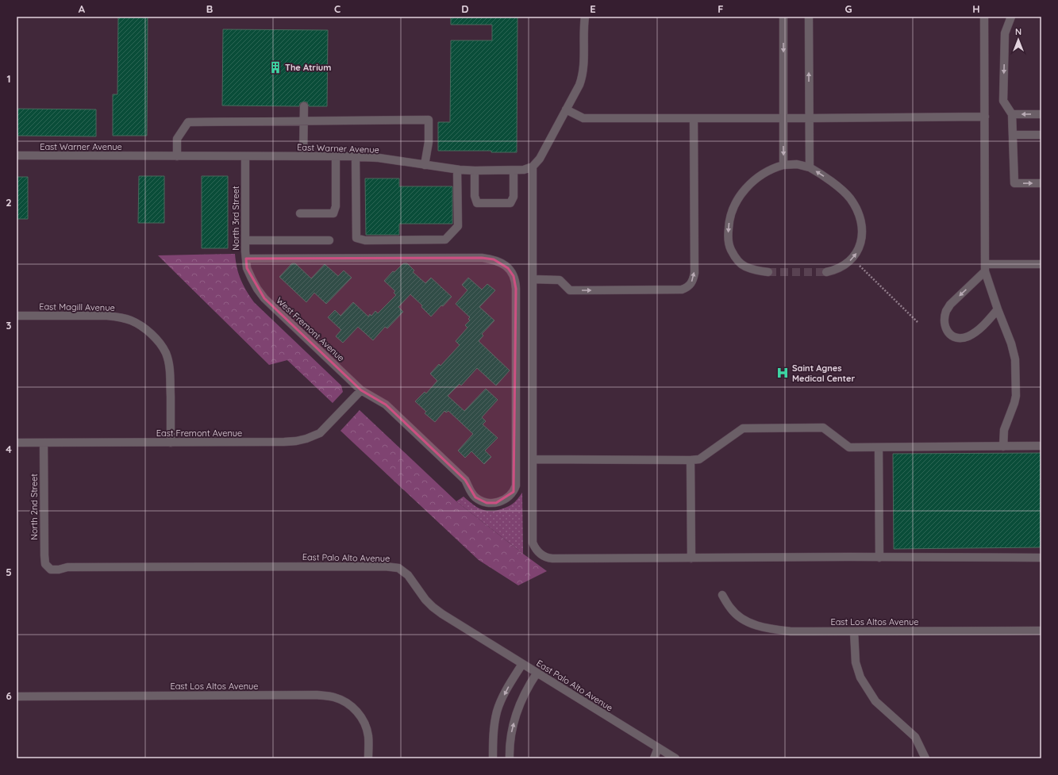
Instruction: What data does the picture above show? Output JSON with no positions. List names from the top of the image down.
{
  "streets": {
    "street": [
      "East Warner Avenue",
      "North 3rd Street",
      "East Magill Avenue",
      "West Fremont Avenue",
      "East Fremont Avenue",
      "North 2nd Street",
      "East Palo Alto Avenue",
      "East Los Altos Avenue"
    ]
  },
  "crossings": [
    ["East Warner Avenue", "North 3rd Street"],
    ["North 3rd Street", "West Fremont Avenue"],
    ["East Magill Avenue", "East Fremont Avenue"],
    ["West Fremont Avenue", "East Fremont Avenue"],
    ["East Fremont Avenue", "North 2nd Street"],
    ["North 2nd Street", "East Palo Alto Avenue"]
  ],
  "places": {
    "building": ["The Atrium"],
    "hospital": ["Saint Agnes Medical Center"]
  },
  "north": "top",
  "grid": {
    "columns": [
      "A",
      "B",
      "C",
      "D",
      "E",
      "F",
      "G",
      "H"
    ],
    "rows": [
      "1",
      "2",
      "3",
      "4",
      "5",
      "6"
    ]
  }
}
